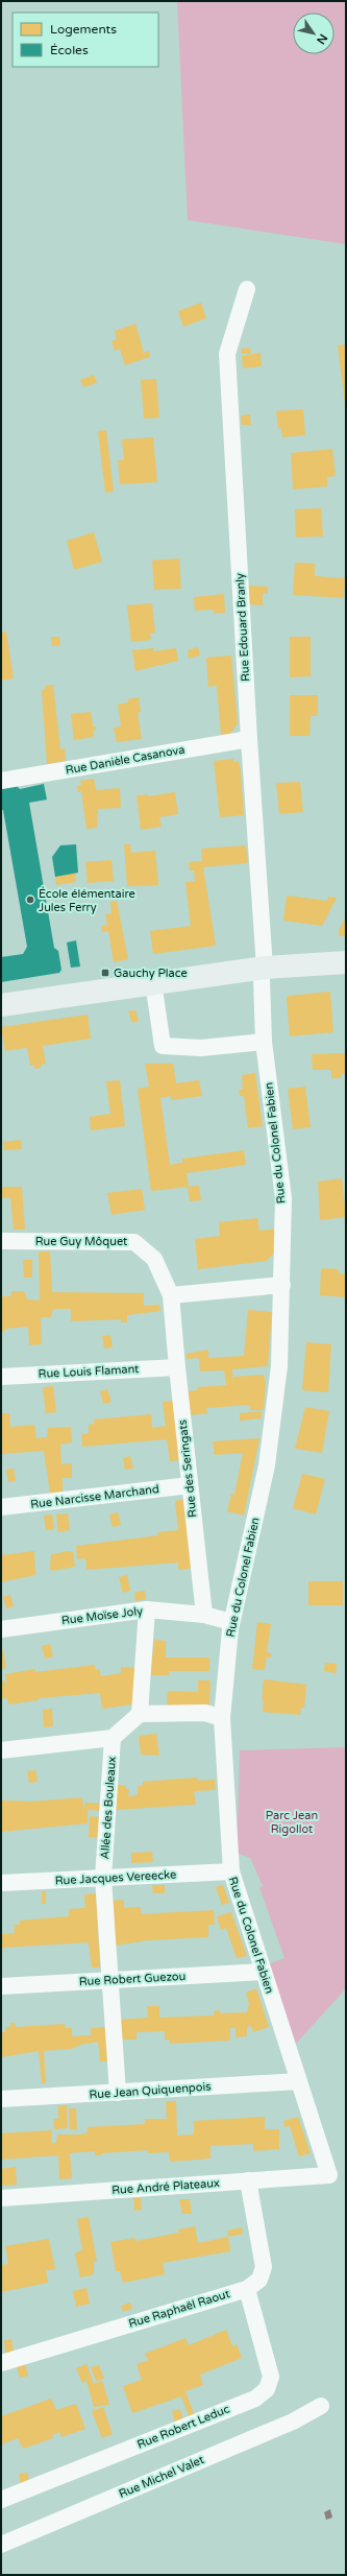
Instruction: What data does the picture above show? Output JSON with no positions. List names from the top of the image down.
{
  "streets": {
    "street": [
      "Rue Edouard Branly",
      "Rue Danièle Casanova",
      "Rue du Colonel Fabien",
      "Rue Guy Môquet",
      "Rue Louis Flamant",
      "Rue des Seringats",
      "Rue Narcisse Marchand",
      "Rue Moïse Joly",
      "Allée des Bouleaux",
      "Rue Jacques Vereecke",
      "Rue Robert Guezou",
      "Rue Jean Quiquenpois",
      "Rue André Plateaux",
      "Rue Raphaël Raout",
      "Rue Robert Leduc",
      "Rue Michel Valet"
    ]
  },
  "crossings": [
    ["Rue Edouard Branly", "Rue Danièle Casanova"],
    ["Rue Edouard Branly", "Rue du Colonel Fabien"],
    ["Rue du Colonel Fabien", "Rue Jacques Vereecke"],
    ["Rue du Colonel Fabien", "Rue Robert Guezou"],
    ["Rue du Colonel Fabien", "Rue Jean Quiquenpois"],
    ["Rue du Colonel Fabien", "Rue André Plateaux"],
    ["Rue Guy Môquet", "Rue des Seringats"],
    ["Rue Louis Flamant", "Rue des Seringats"],
    ["Rue des Seringats", "Rue Narcisse Marchand"],
    ["Rue des Seringats", "Rue Moïse Joly"],
    ["Allée des Bouleaux", "Rue Jacques Vereecke"],
    ["Allée des Bouleaux", "Rue Robert Guezou"],
    ["Allée des Bouleaux", "Rue Jean Quiquenpois"],
    ["Rue André Plateaux", "Rue Raphaël Raout"],
    ["Rue Raphaël Raout", "Rue Robert Leduc"]
  ],
  "parks": ["Parc Jean Rigollot"],
  "places": {
    "other": ["École élémentaire Jules Ferry"],
    "transit": ["Gauchy Place"]
  },
  "legend": ["Logements", "Écoles"],
  "north": "bottom right"
}
